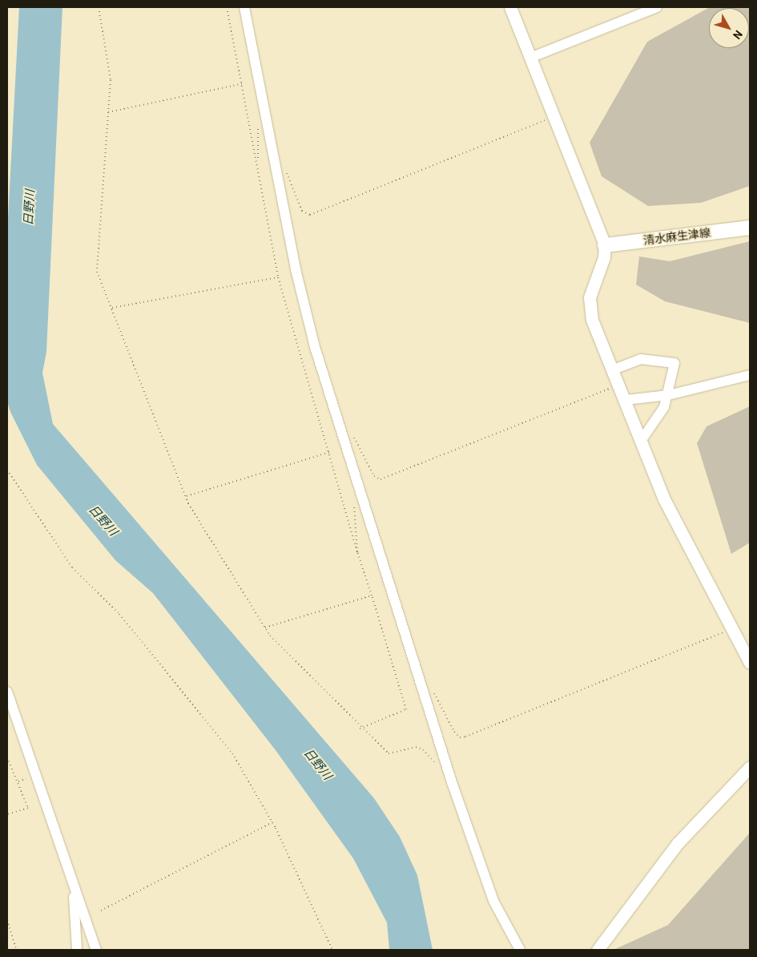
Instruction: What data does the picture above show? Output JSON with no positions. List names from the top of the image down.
{
  "streets": {
    "main road": ["清水麻生津線"]
  },
  "water": ["日野川"],
  "north": "bottom right"
}
